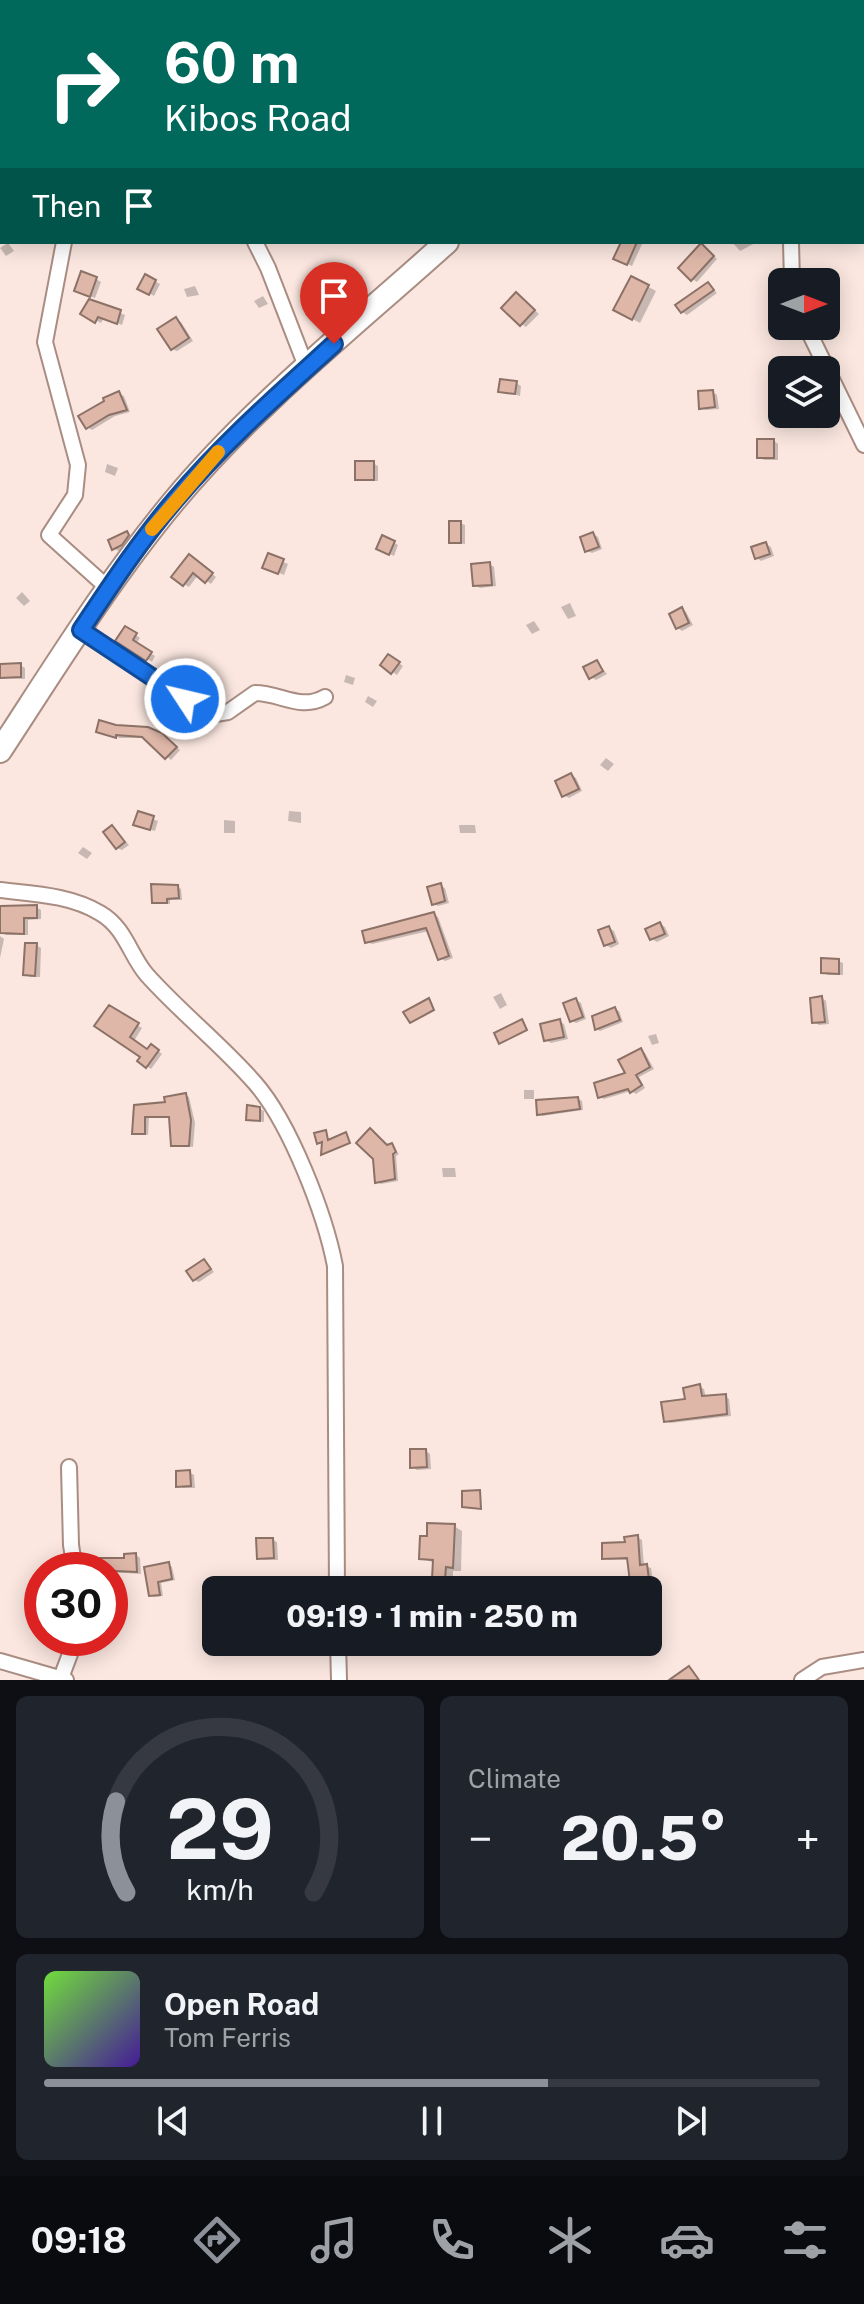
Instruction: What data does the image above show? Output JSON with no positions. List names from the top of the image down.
{
  "north": "right",
  "page": {
    "turn": ["60 m", "Kibos Road"],
    "then": "Then",
    "limit": "30",
    "trip": "09:19 · 1 min · 250 m",
    "tile": "Climate",
    "heat": ["−", "20.5°", "+"],
    "song": ["Open Road", "Tom Ferris"],
    "tabs": "09:18",
    "gauge": ["29", "km/h"]
  }
}
